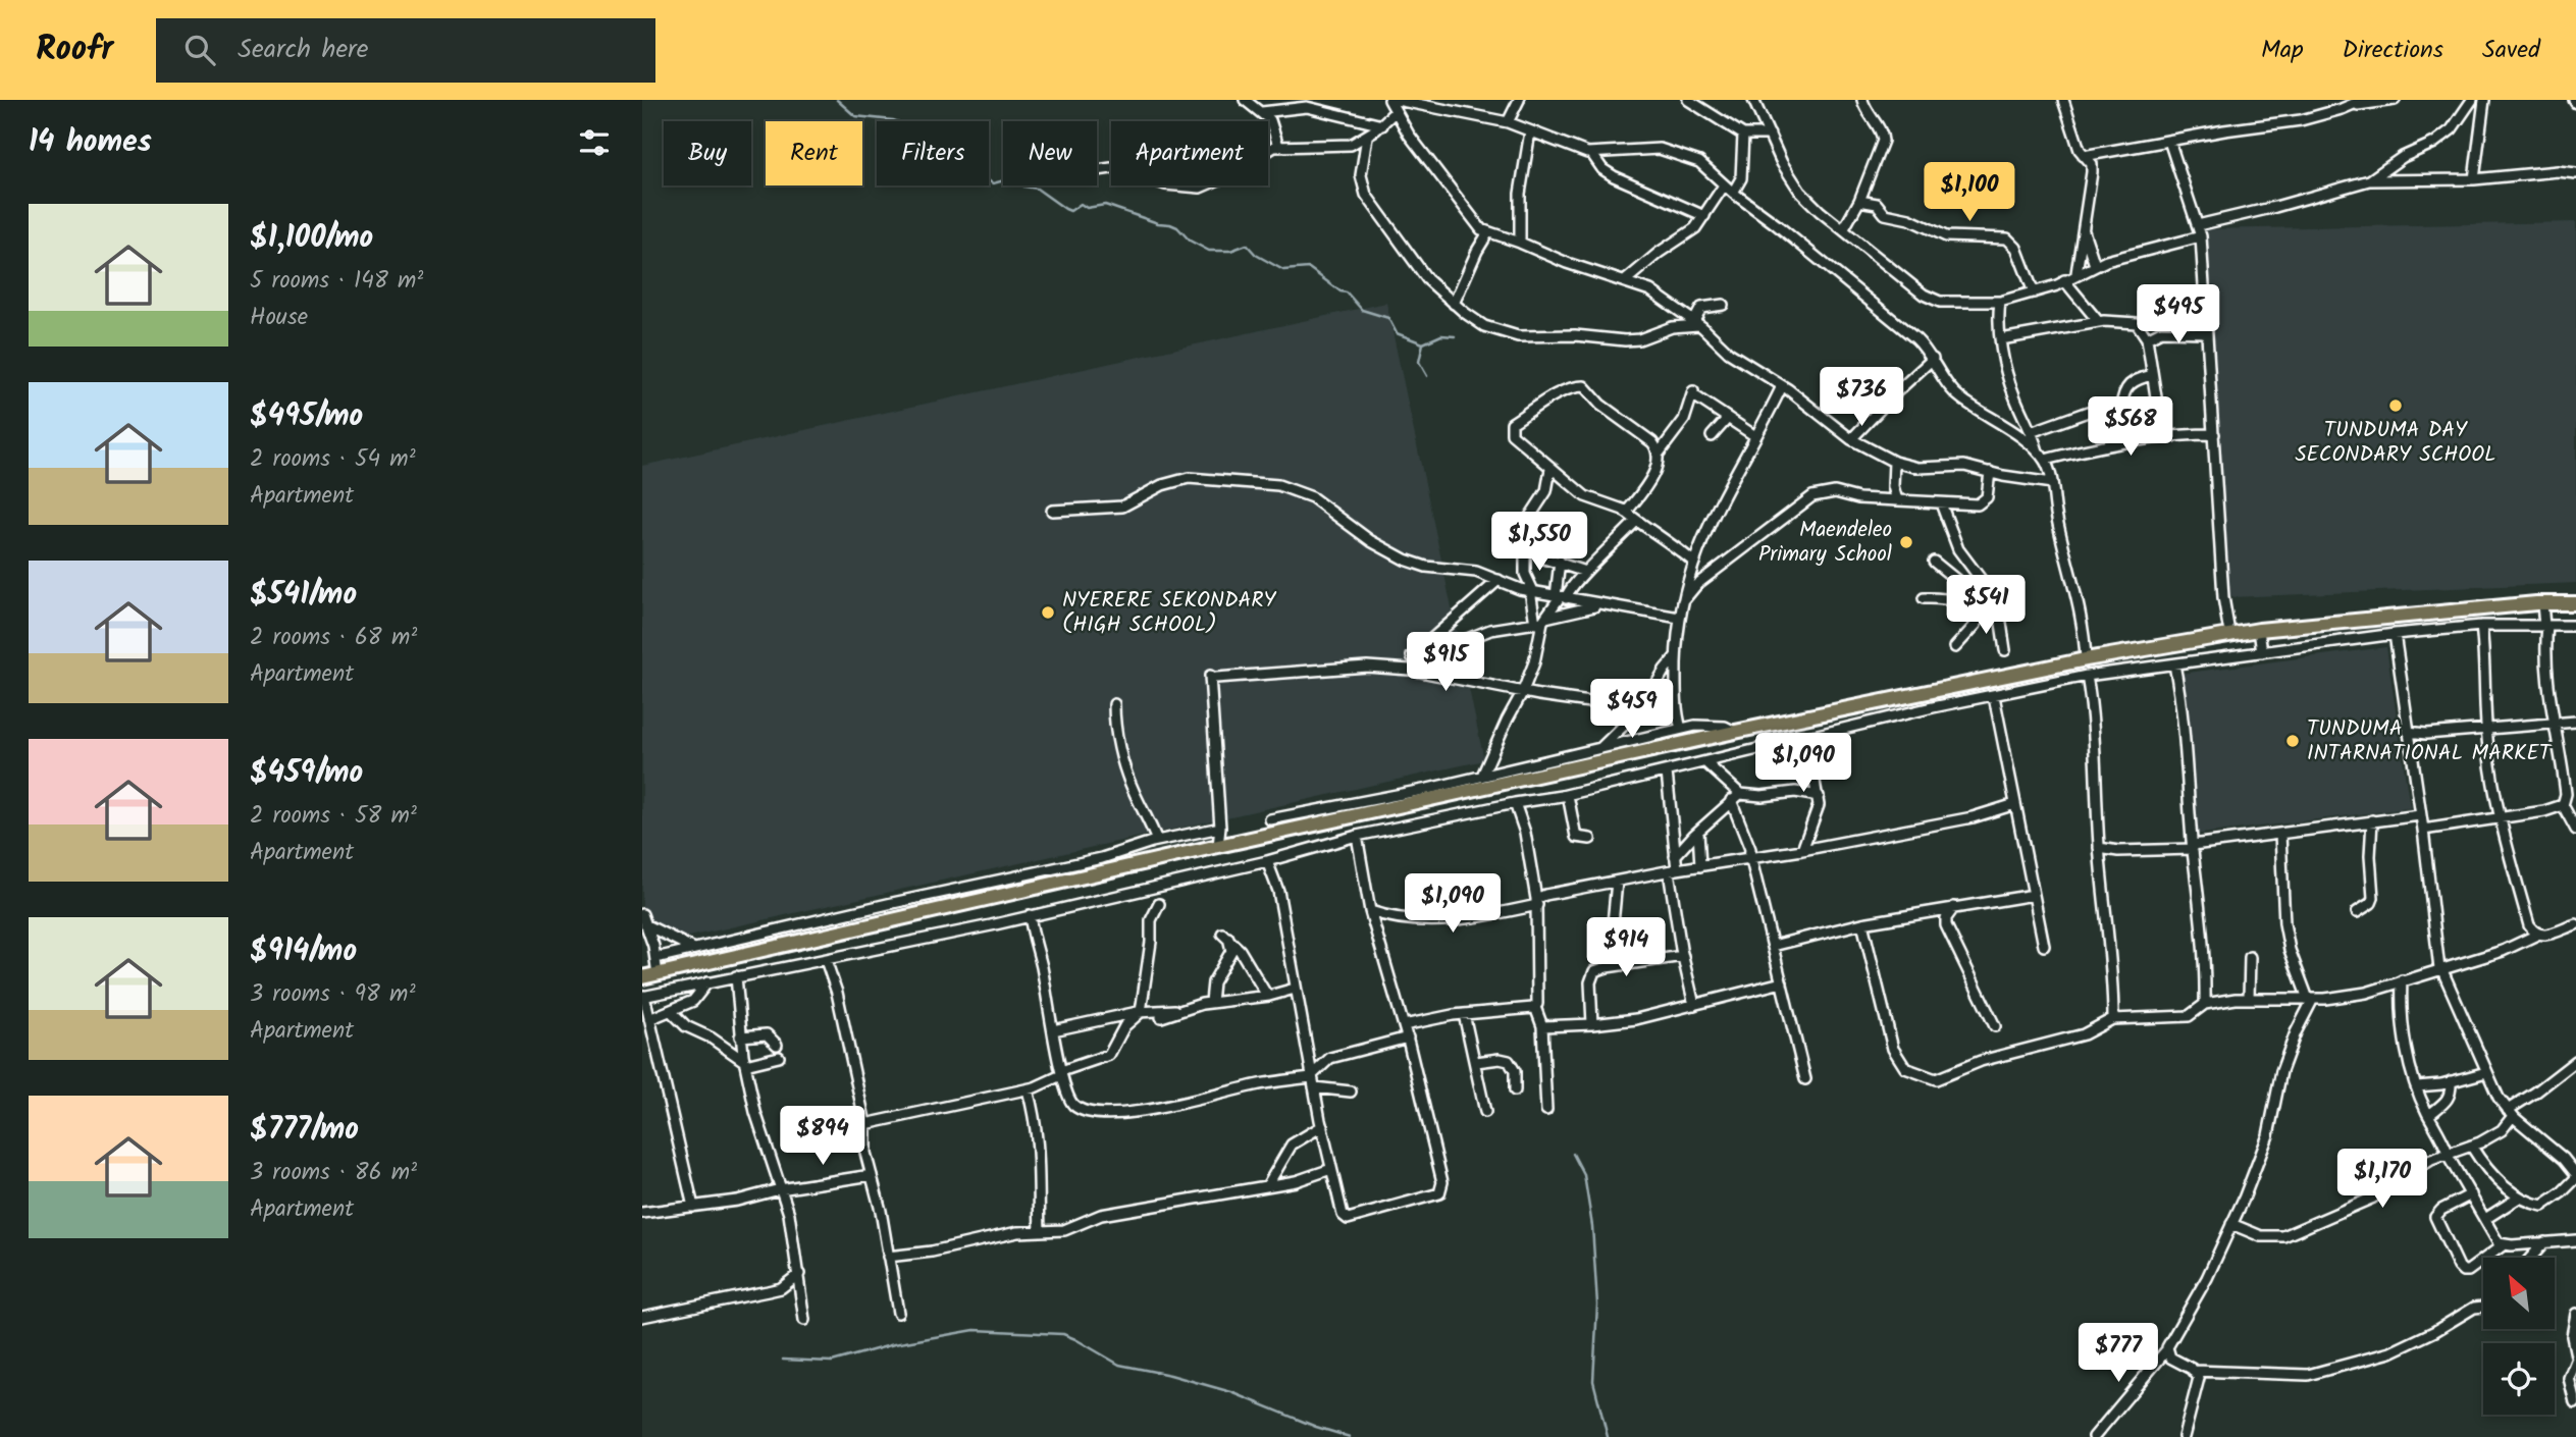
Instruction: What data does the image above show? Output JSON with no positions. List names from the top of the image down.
{
  "places": [
    "TUNDUMA DAY SECONDARY SCHOOL",
    "Maendeleo Primary School",
    "NYERERE SEKONDARY (HIGH SCHOOL)",
    "TUNDUMA INTARNATIONAL MARKET"
  ],
  "north": "top left",
  "page": {
    "header": "Roofr",
    "search": "Search here",
    "nav": ["Map", "Directions", "Saved"],
    "heading": "14 homes",
    "chip": [
      "Buy",
      "Rent",
      "Filters",
      "New",
      "Apartment"
    ],
    "price": [
      "$1,100",
      "$495",
      "$736",
      "$568",
      "$1,550",
      "$541",
      "$915",
      "$459",
      "$1,090",
      "$1,090",
      "$914",
      "$894",
      "$1,170",
      "$777"
    ],
    "list": [
      {
        "name": "$1,100/mo",
        "note": "5 rooms · 148 m² · House"
      },
      {
        "name": "$495/mo",
        "note": "2 rooms · 54 m² · Apartment"
      },
      {
        "name": "$541/mo",
        "note": "2 rooms · 68 m² · Apartment"
      },
      {
        "name": "$459/mo",
        "note": "2 rooms · 58 m² · Apartment"
      },
      {
        "name": "$914/mo",
        "note": "3 rooms · 98 m² · Apartment"
      },
      {
        "name": "$777/mo",
        "note": "3 rooms · 86 m² · Apartment"
      }
    ]
  }
}
